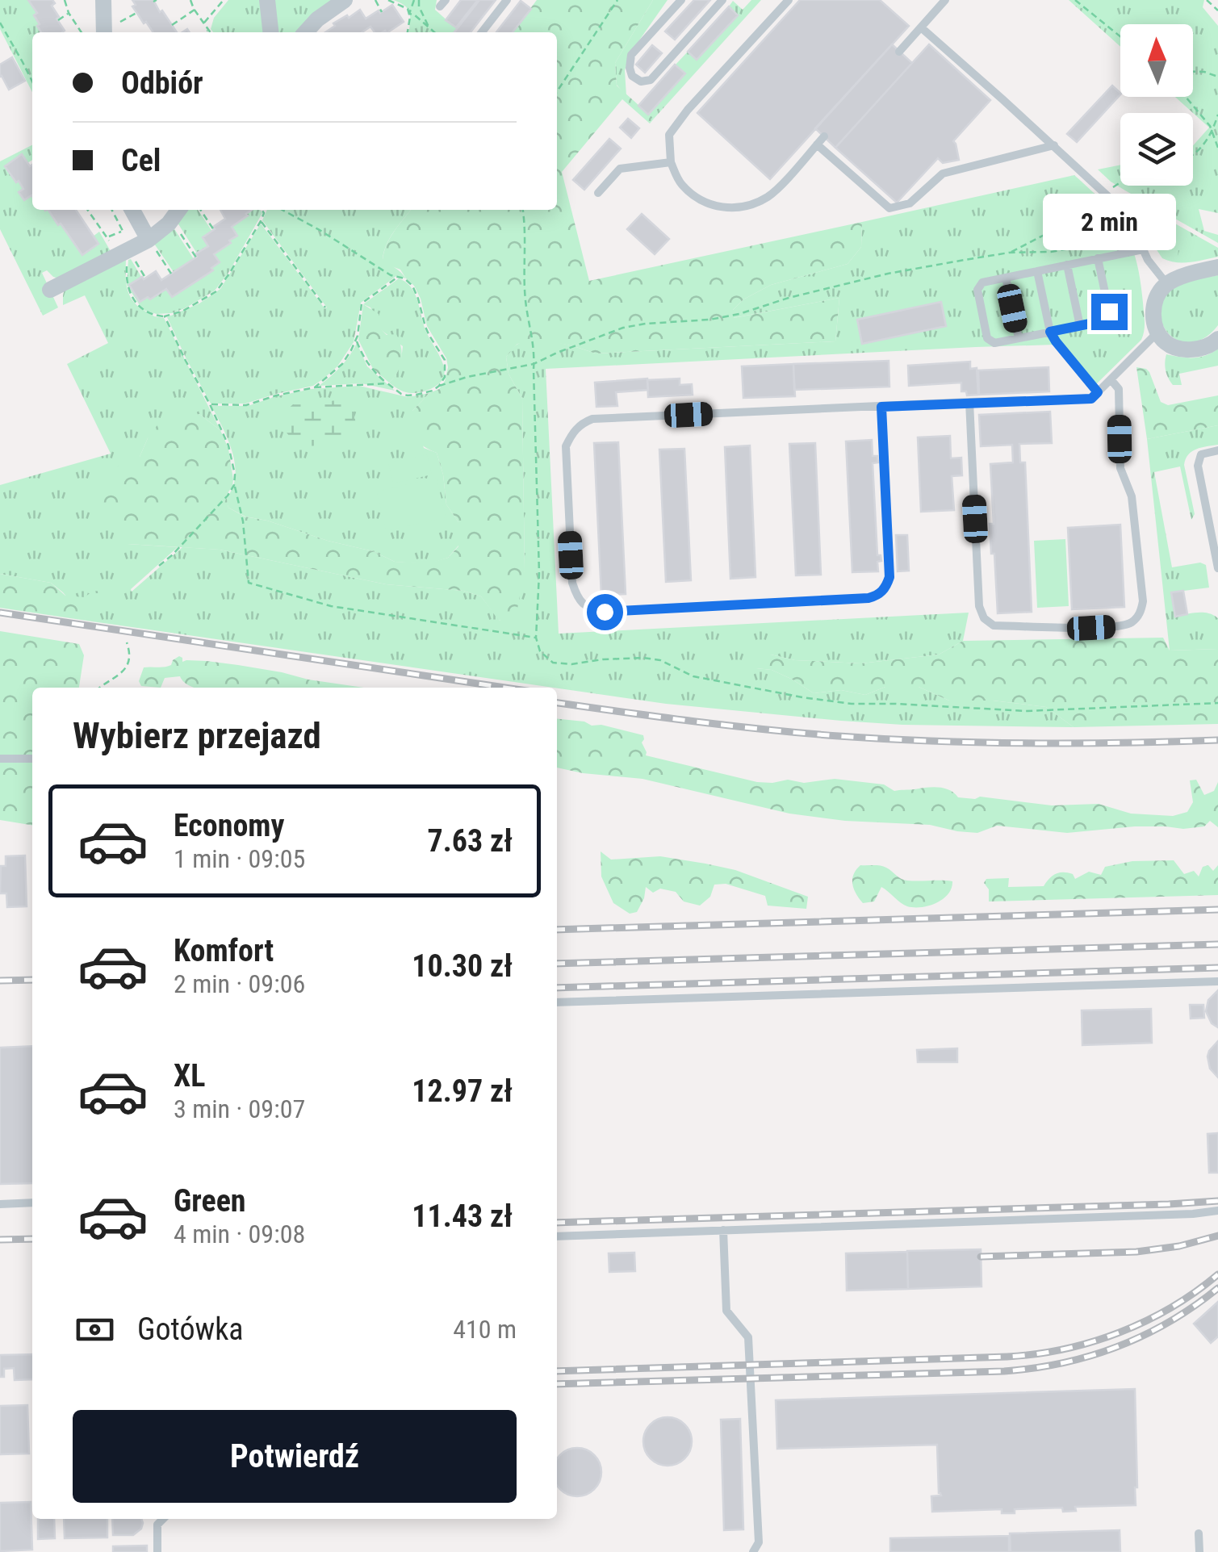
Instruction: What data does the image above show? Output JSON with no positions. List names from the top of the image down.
{
  "north": "top",
  "page": {
    "banner": ["Odbiór", "Cel"],
    "bubble": "2 min",
    "heading": "Wybierz przejazd",
    "list": [
      {
        "name": "Economy",
        "note": "1 min · 09:05",
        "value": "7.63 zł"
      },
      {
        "name": "Komfort",
        "note": "2 min · 09:06",
        "value": "10.30 zł"
      },
      {
        "name": "XL",
        "note": "3 min · 09:07",
        "value": "12.97 zł"
      },
      {
        "name": "Green",
        "note": "4 min · 09:08",
        "value": "11.43 zł"
      }
    ],
    "pay": ["Gotówka", "410 m"],
    "buttons": "Potwierdź"
  }
}
